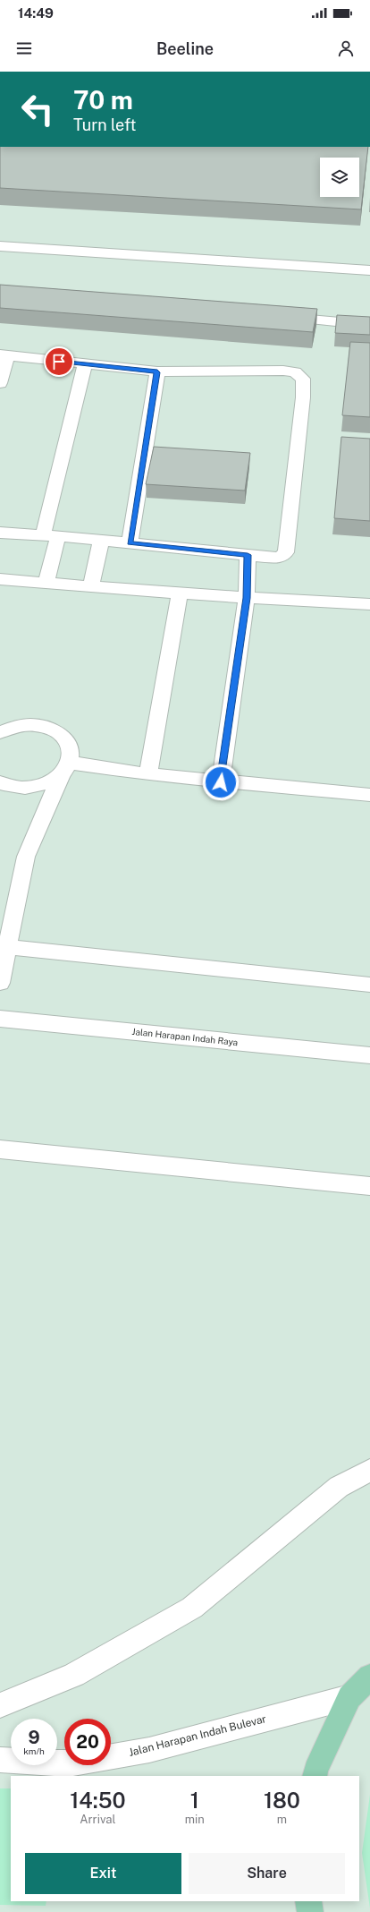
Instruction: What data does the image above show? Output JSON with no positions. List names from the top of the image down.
{
  "streets": {
    "street": ["Jalan Harapan Indah Raya", "Jalan Harapan Indah Bulevar"]
  },
  "page": {
    "status": "14:49",
    "header": "Beeline",
    "turn": ["70 m", "Turn left"],
    "speed": "9 km/h",
    "limit": "20",
    "eta": [
      "14:50",
      "Arrival",
      "1",
      "min",
      "180",
      "m"
    ],
    "buttons": ["Exit", "Share"]
  }
}
